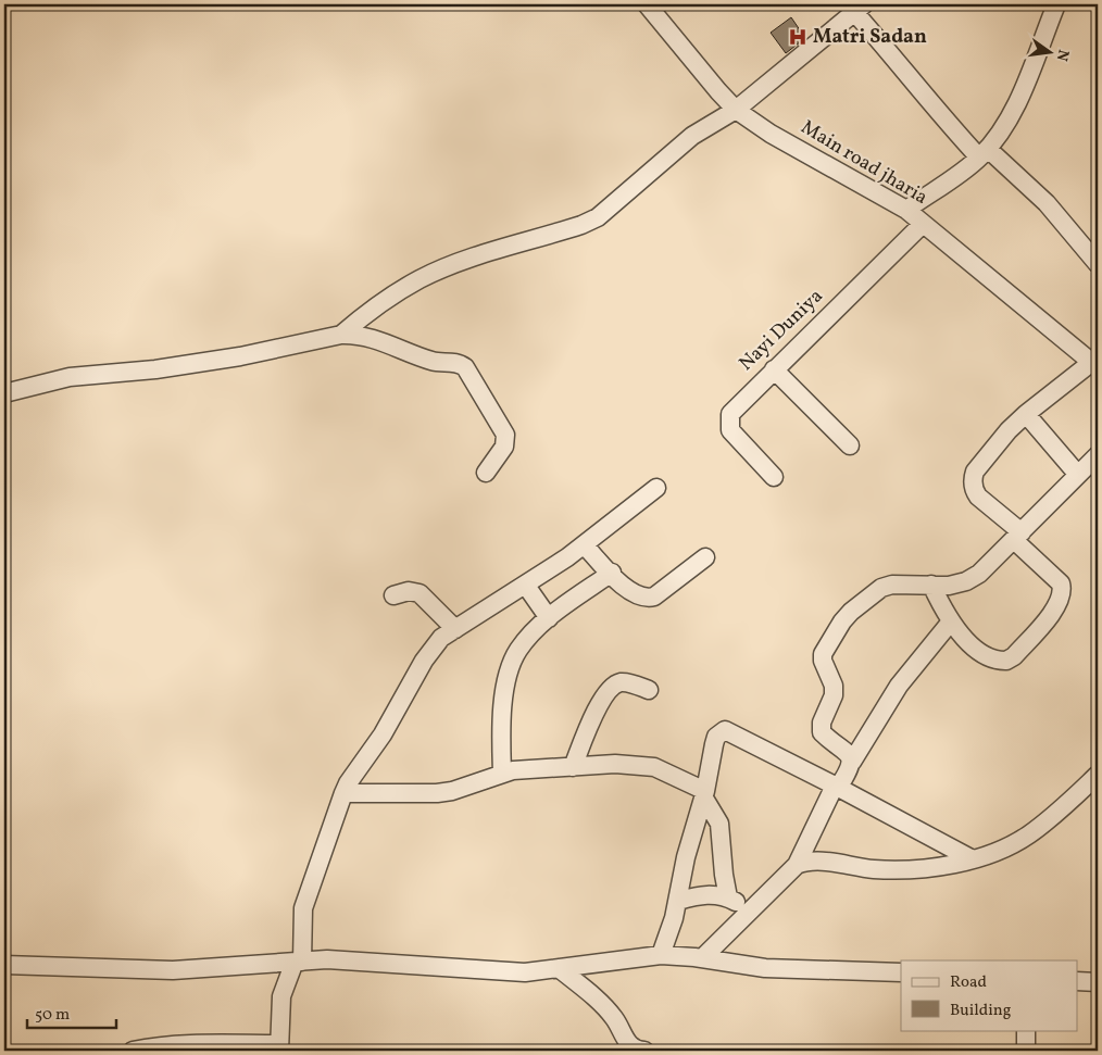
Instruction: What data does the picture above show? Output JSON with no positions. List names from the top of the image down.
{
  "streets": {
    "street": ["Main road jharia", "Nayi Duniya"]
  },
  "crossings": [
    ["Main road jharia", "Nayi Duniya"]
  ],
  "places": {
    "hospital": ["Matri Sadan"]
  },
  "legend": ["Road", "Building"],
  "scale_bar": "50 m",
  "north": "right"
}
